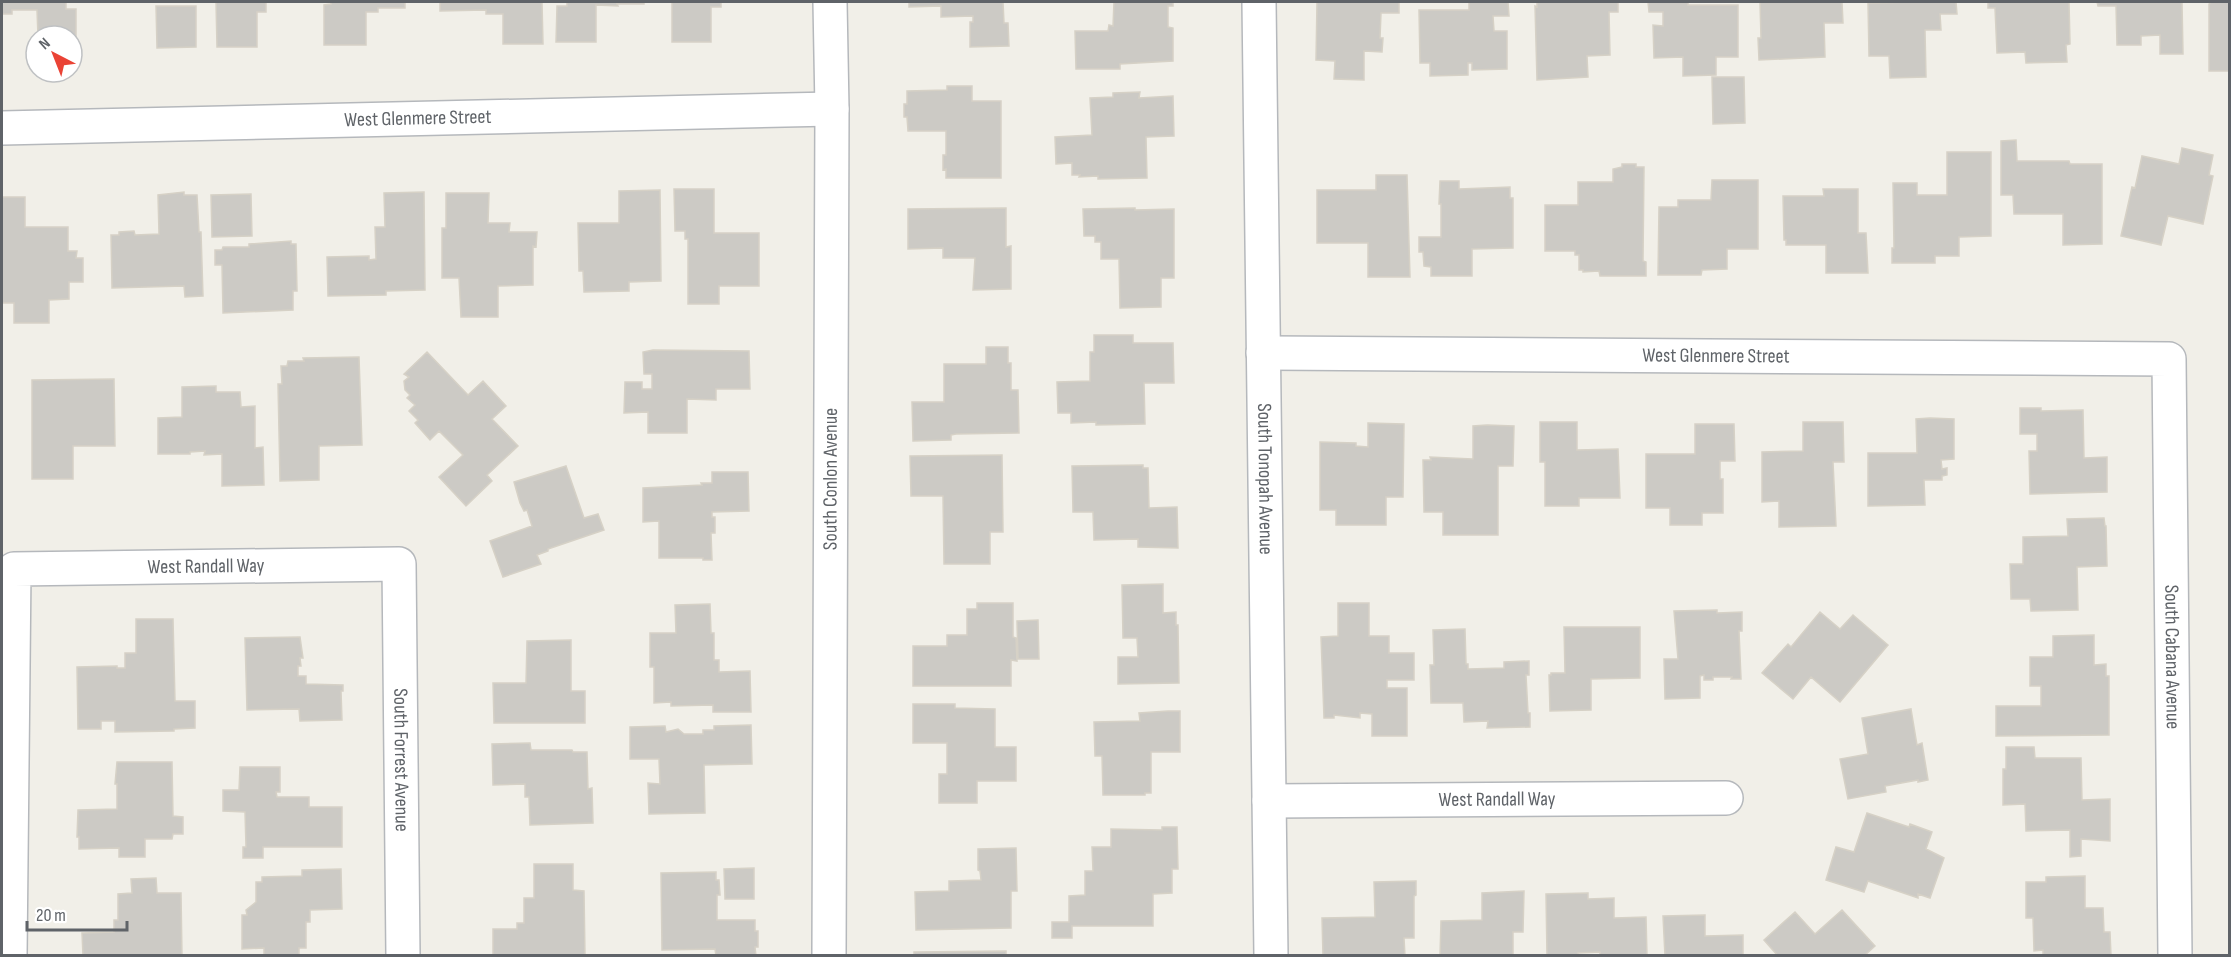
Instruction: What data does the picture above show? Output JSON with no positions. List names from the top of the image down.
{
  "streets": {
    "street": [
      "West Glenmere Street",
      "South Conlon Avenue",
      "South Tonopah Avenue",
      "West Randall Way",
      "South Cabana Avenue",
      "South Forrest Avenue"
    ]
  },
  "crossings": [
    ["West Glenmere Street", "South Conlon Avenue"],
    ["West Glenmere Street", "South Tonopah Avenue"],
    ["West Glenmere Street", "South Cabana Avenue"],
    ["South Tonopah Avenue", "West Randall Way"],
    ["West Randall Way", "South Forrest Avenue"]
  ],
  "scale_bar": "20 m",
  "north": "top left"
}
